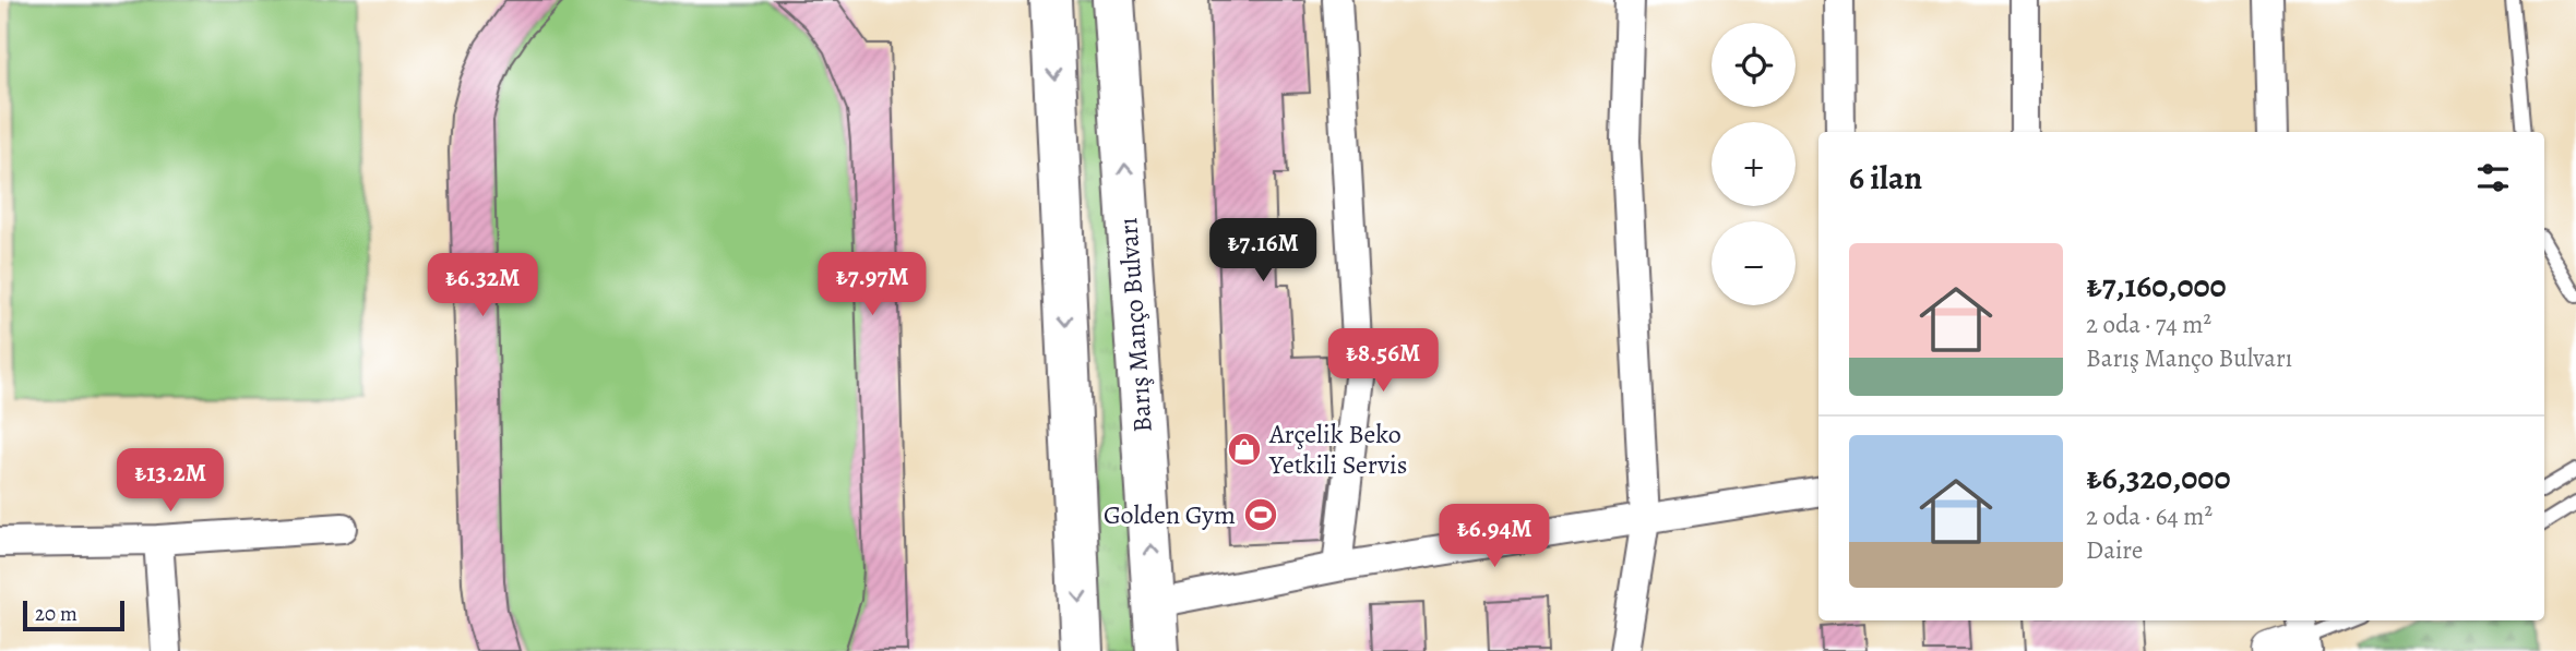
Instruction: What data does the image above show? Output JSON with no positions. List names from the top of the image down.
{
  "streets": {
    "highway": ["Barış Manço Bulvarı"]
  },
  "places": {
    "shop": ["Arçelik Beko Yetkili Servis"],
    "sports": ["Golden Gym"]
  },
  "scale_bar": "20 m",
  "page": {
    "map_buttons": ["+", "−"],
    "heading": "6 ilan",
    "price": [
      "₺7.16M",
      "₺7.97M",
      "₺6.32M",
      "₺8.56M",
      "₺13.2M",
      "₺6.94M"
    ],
    "list": [
      {
        "name": "₺7,160,000",
        "note": "2 oda · 74 m² · Barış Manço Bulvarı"
      },
      {
        "name": "₺6,320,000",
        "note": "2 oda · 64 m² · Daire"
      }
    ],
    "scale": "20 m"
  }
}
